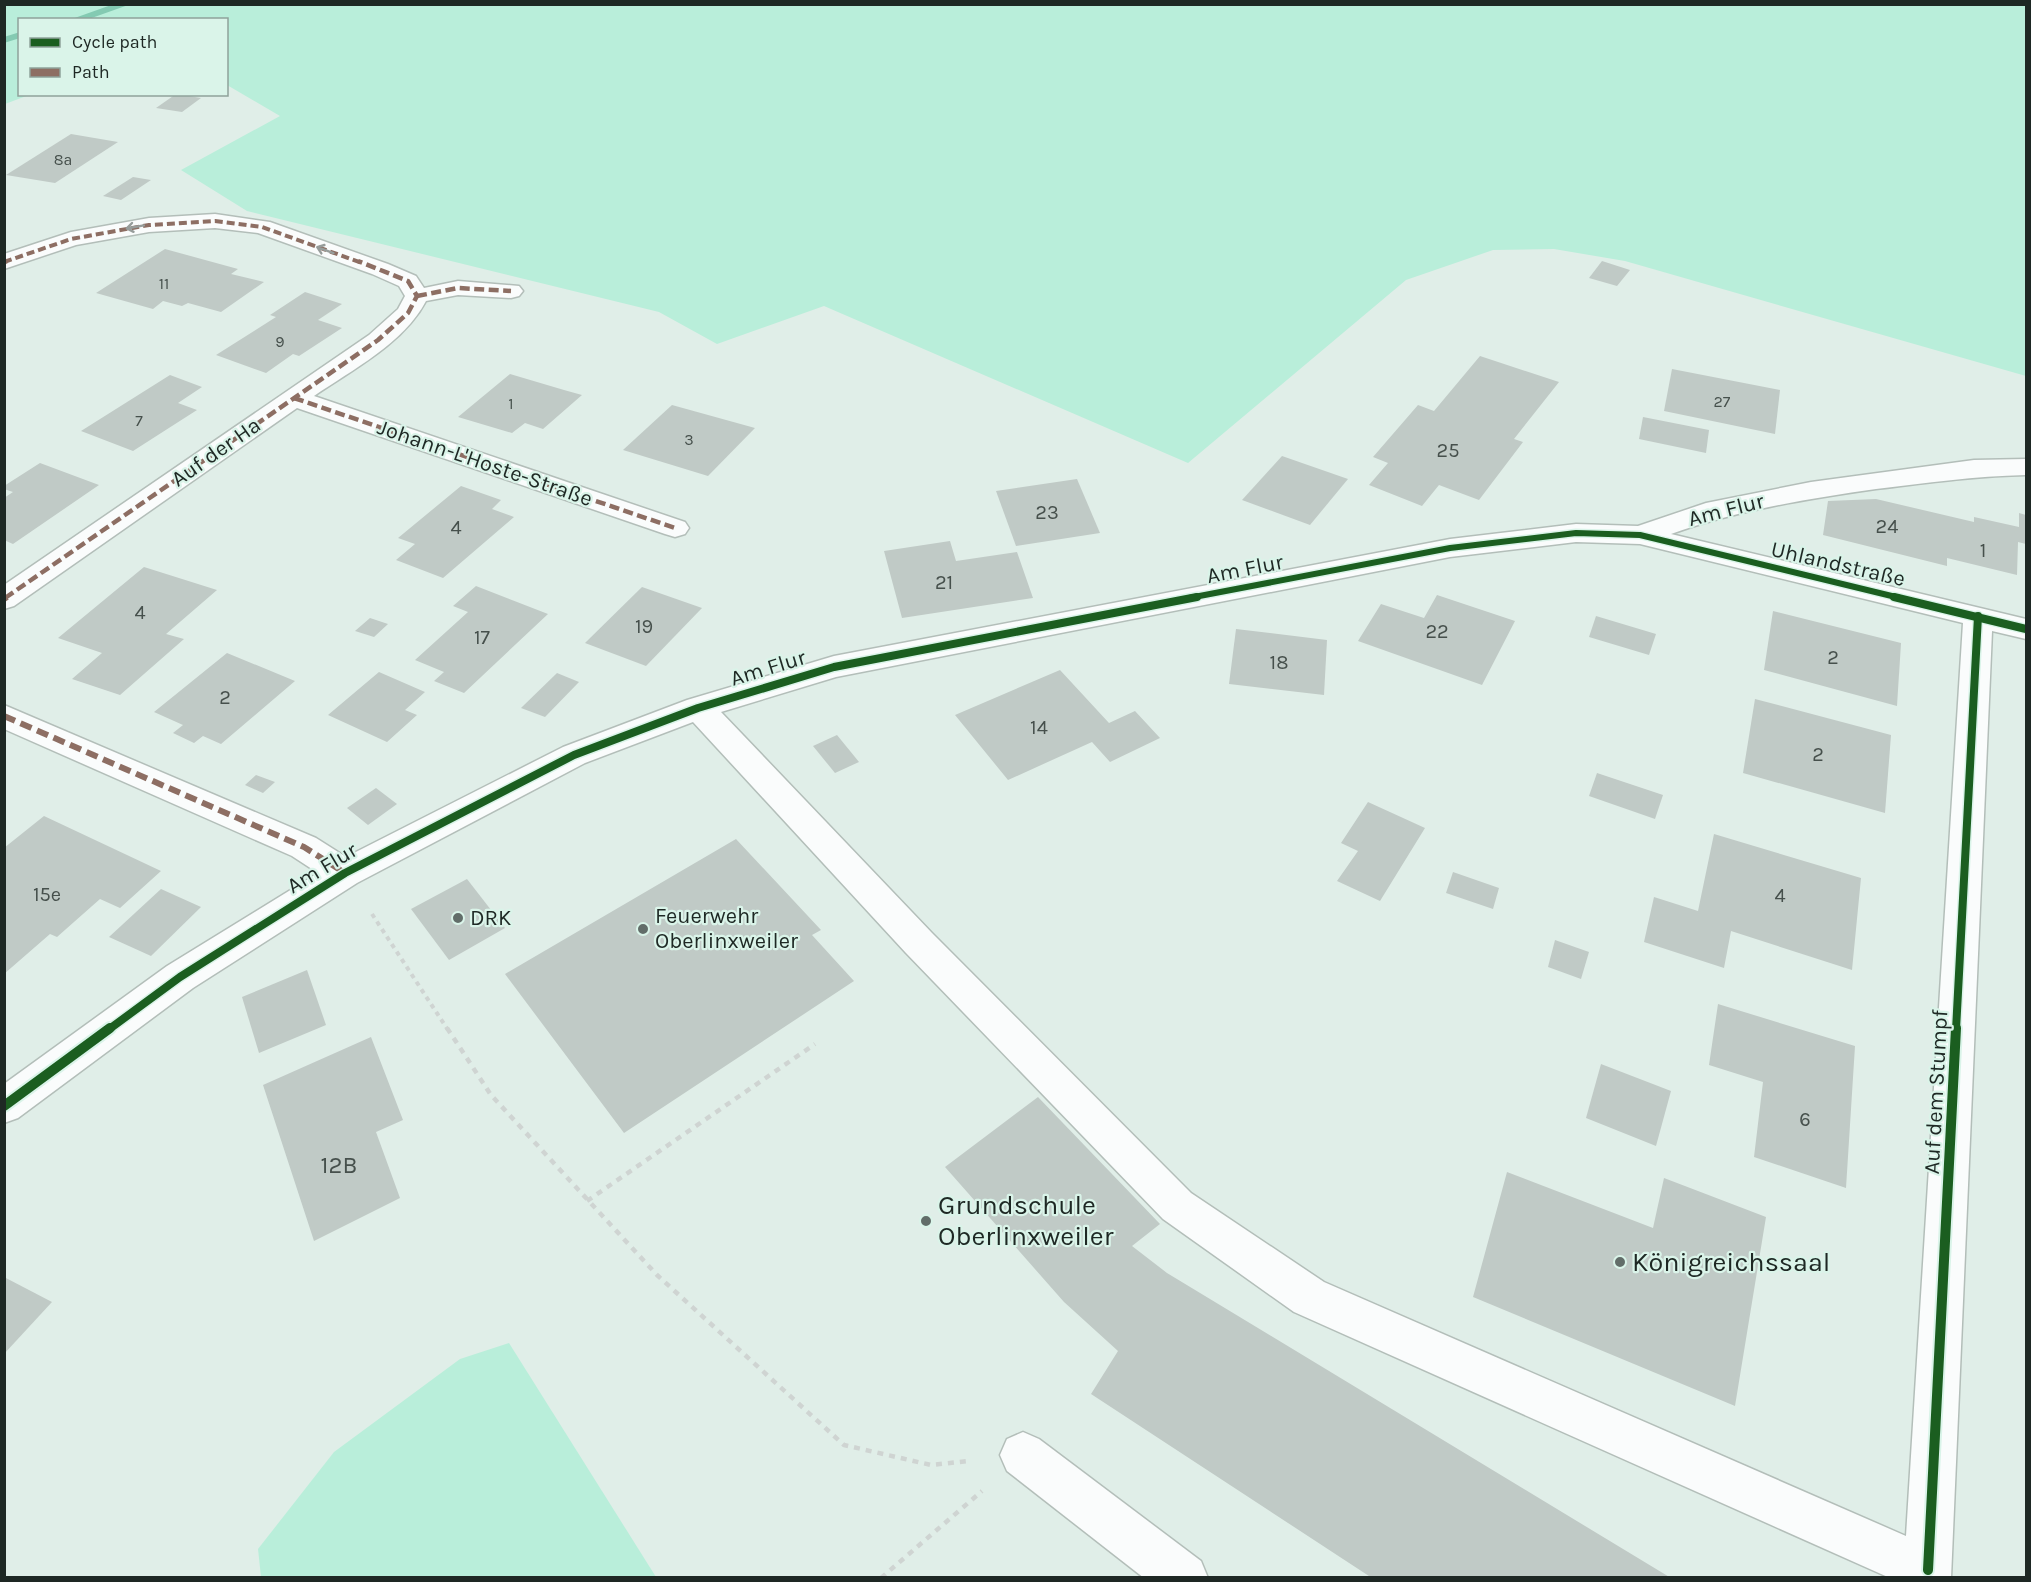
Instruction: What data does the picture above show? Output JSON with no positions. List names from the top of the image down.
{
  "streets": {
    "street": [
      "Auf der Ha",
      "Johann-L'Hoste-Straße",
      "Am Flur",
      "Uhlandstraße",
      "Auf dem Stumpf"
    ]
  },
  "crossings": [
    ["Auf der Ha", "Johann-L'Hoste-Straße"],
    ["Am Flur", "Uhlandstraße"],
    ["Uhlandstraße", "Auf dem Stumpf"]
  ],
  "places": [
    "DRK",
    "Feuerwehr Oberlinxweiler",
    "Grundschule Oberlinxweiler",
    "Königreichssaal"
  ],
  "house_numbers": [
    "8a",
    "11",
    "9",
    "27",
    "1",
    "7",
    "3",
    "25",
    "23",
    "24",
    "4",
    "1",
    "21",
    "4",
    "19",
    "22",
    "17",
    "2",
    "18",
    "2",
    "14",
    "2",
    "15e",
    "4",
    "6",
    "12B"
  ],
  "legend": ["Cycle path", "Path"]
}
